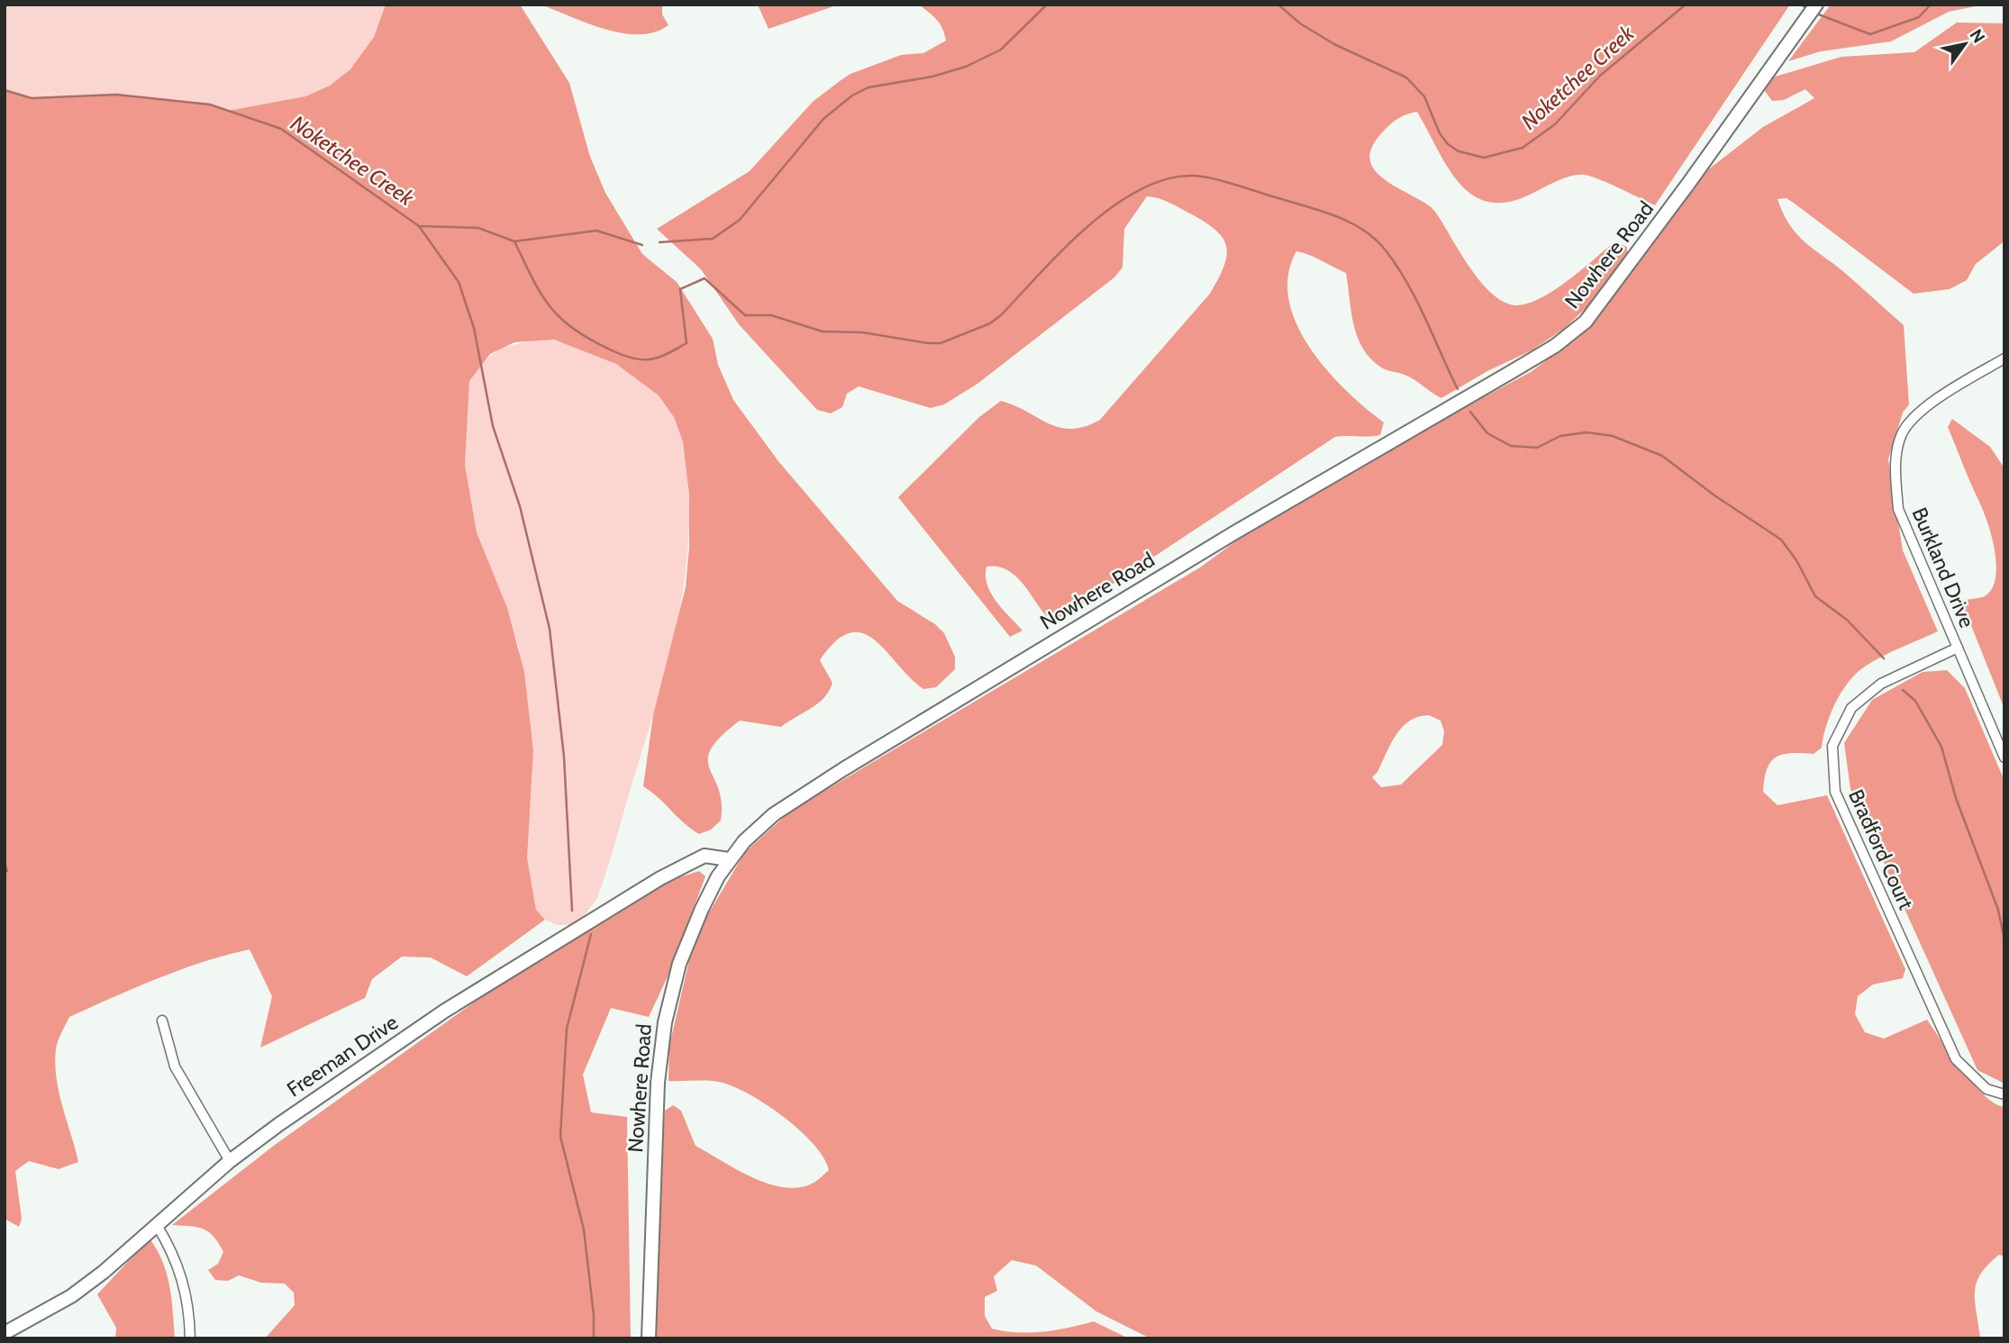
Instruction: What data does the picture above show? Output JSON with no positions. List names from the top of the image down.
{
  "streets": {
    "street": [
      "Nowhere Road",
      "Burkland Drive",
      "Bradford Court",
      "Freeman Drive"
    ]
  },
  "crossings": [
    ["Nowhere Road", "Freeman Drive"],
    ["Burkland Drive", "Bradford Court"]
  ],
  "water": ["Noketchee Creek"],
  "north": "top right"
}
